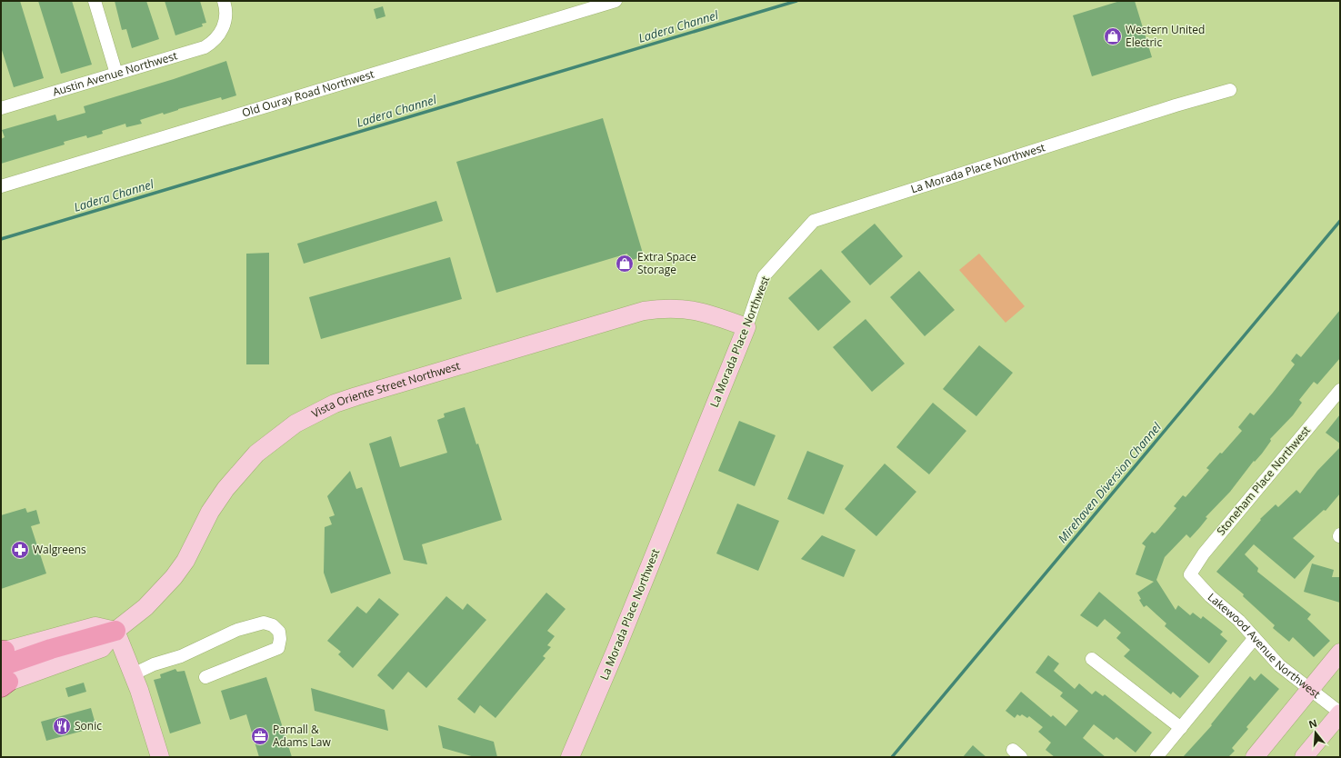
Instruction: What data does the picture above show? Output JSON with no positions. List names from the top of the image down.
{
  "streets": {
    "street": [
      "Austin Avenue Northwest",
      "Old Ouray Road Northwest",
      "La Morada Place Northwest",
      "Vista Oriente Street Northwest",
      "Stoneham Place Northwest",
      "Lakewood Avenue Northwest"
    ]
  },
  "crossings": [
    ["La Morada Place Northwest", "Vista Oriente Street Northwest"],
    ["Stoneham Place Northwest", "Lakewood Avenue Northwest"]
  ],
  "water": ["Ladera Channel", "Mirehaven Diversion Channel"],
  "places": {
    "shop": ["Western United Electric", "Extra Space Storage"],
    "pharmacy": ["Walgreens"],
    "restaurant": ["Sonic"],
    "office": ["Parnall & Adams Law"]
  },
  "north": "top"
}
